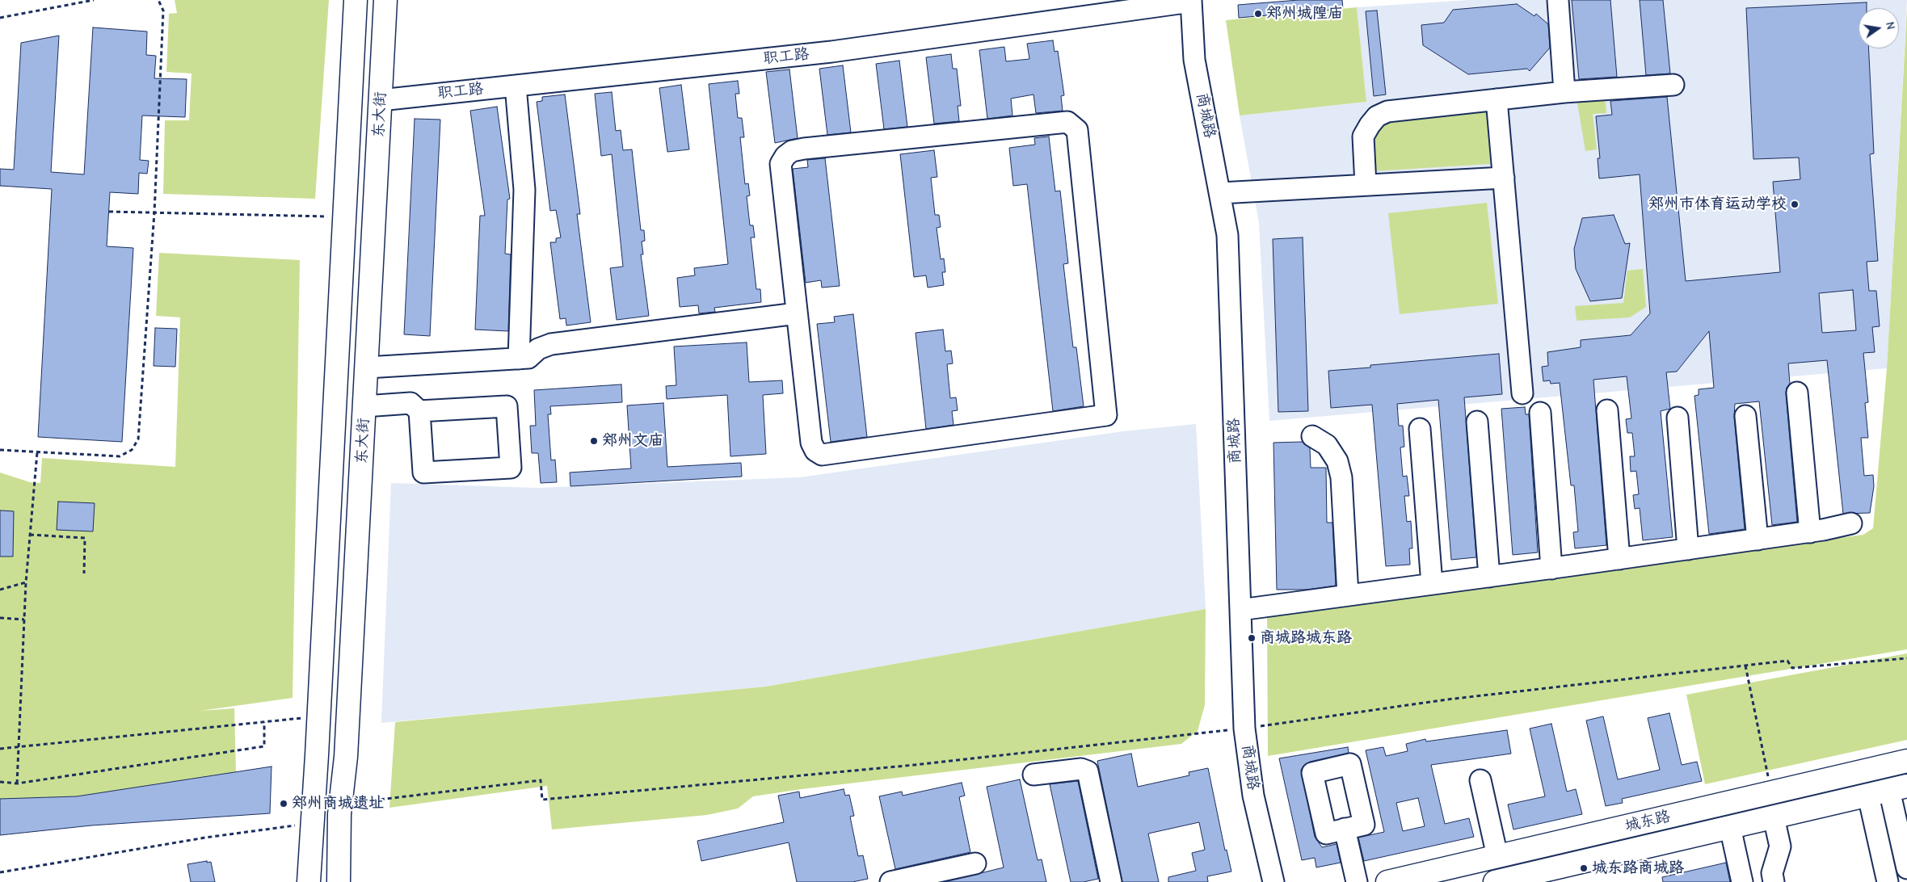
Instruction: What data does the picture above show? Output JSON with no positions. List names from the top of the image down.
{
  "streets": {
    "main road": ["东大街", "城东路"],
    "street": ["职工路", "商城路"]
  },
  "crossings": [
    ["职工路", "东大街"],
    ["职工路", "商城路"]
  ],
  "places": [
    "郑州城隍庙",
    "郑州市体育运动学校",
    "郑州文庙",
    "商城路城东路",
    "郑州商城遗址",
    "城东路商城路"
  ],
  "north": "right"
}
